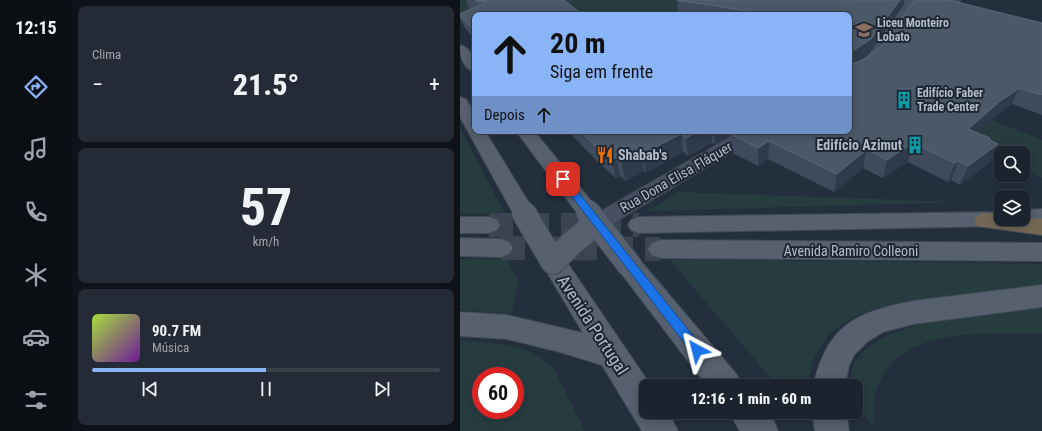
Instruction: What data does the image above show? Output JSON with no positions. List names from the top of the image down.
{
  "streets": {
    "main road": ["Avenida Ramiro Colleoni", "Avenida Portugal"],
    "street": ["Rua Dona Elisa Fláquer"]
  },
  "places": {
    "school or university": ["Liceu Monteiro Lobato"],
    "building": ["Edifício Faber Trade Center", "Edifício Azimut"],
    "restaurant": ["Shabab's"]
  },
  "page": {
    "tabs": "12:15",
    "tile": [
      "Clima",
      ["57", "km/h"]
    ],
    "turn": ["20 m", "Siga em frente"],
    "heat": ["−", "21.5°", "+"],
    "then": "Depois",
    "song": ["90.7 FM", "Música"],
    "limit": "60",
    "trip": "12:16 · 1 min · 60 m"
  }
}
